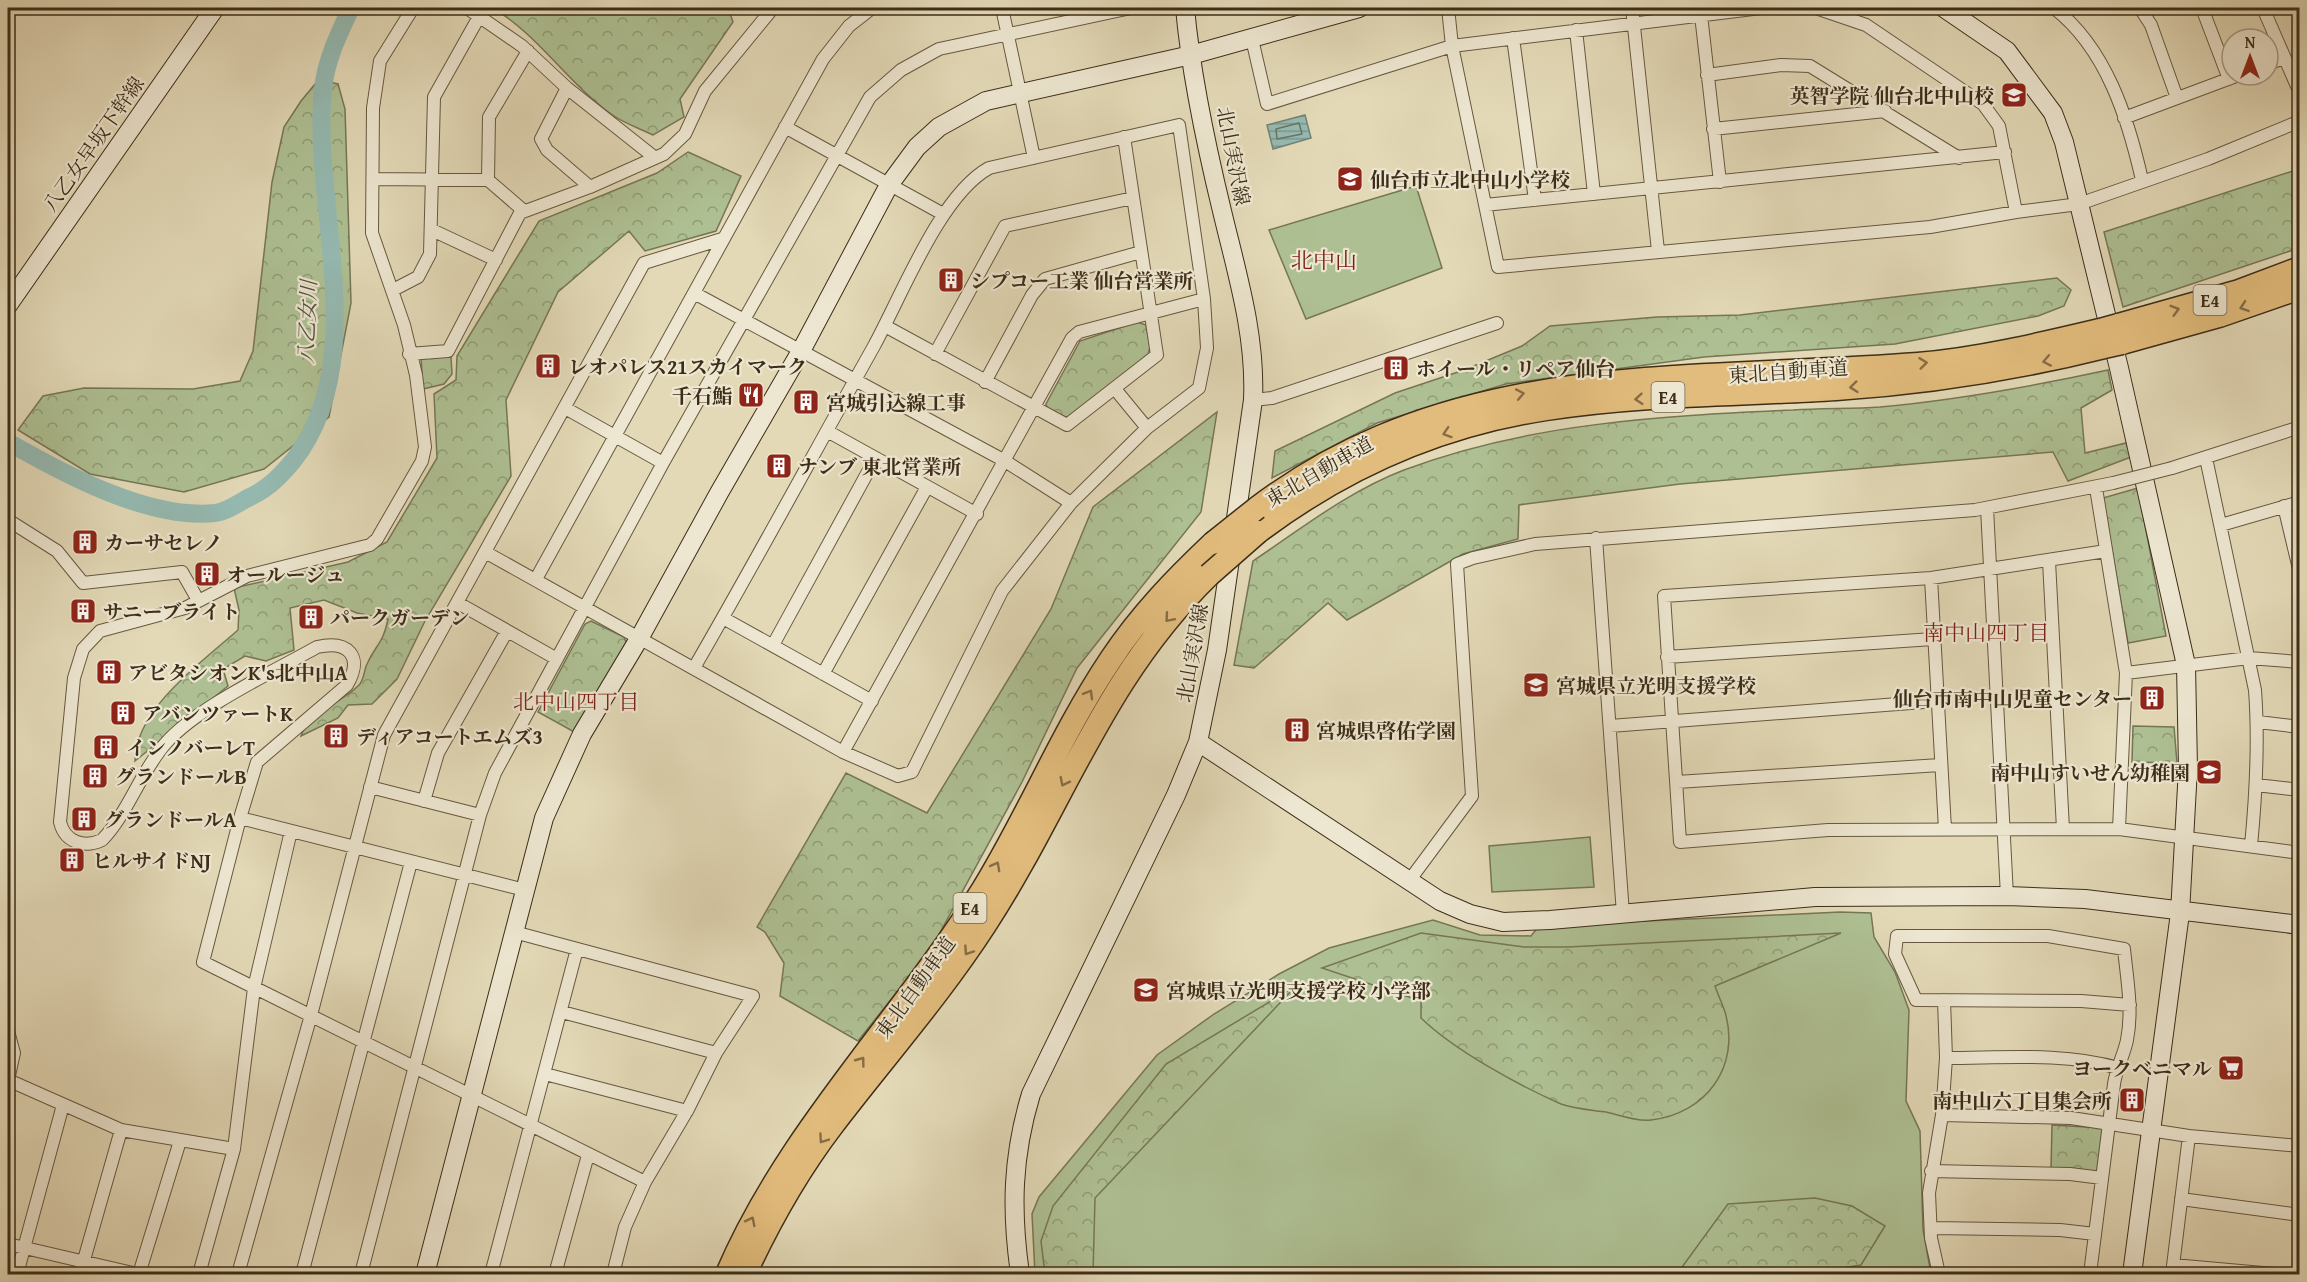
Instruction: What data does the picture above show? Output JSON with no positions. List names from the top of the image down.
{
  "streets": {
    "highway": ["E4", "東北自動車道"],
    "street": ["八乙女早坂下幹線", "北山実沢線"]
  },
  "districts": ["北中山", "南中山四丁目", "北中山四丁目"],
  "water": ["八乙女川"],
  "places": {
    "school or university": [
      "英智学院 仙台北中山校",
      "仙台市立北中山小学校",
      "宮城県立光明支援学校",
      "南中山すいせん幼稚園",
      "宮城県立光明支援学校 小学部"
    ],
    "building": [
      "シプコー工業 仙台営業所",
      "レオパレス21スカイマーク",
      "ホイール・リペア仙台",
      "宮城引込線工事",
      "ナンブ 東北営業所",
      "カーサセレノ",
      "オールージュ",
      "サニーブライト",
      "パークガーデン",
      "アビタシオンK's北中山A",
      "仙台市南中山児童センター",
      "アバンツァートK",
      "宮城県啓佑学園",
      "ディアコートエムズ3",
      "インノバーレT",
      "グランドールB",
      "グランドールA",
      "ヒルサイドNJ",
      "南中山六丁目集会所"
    ],
    "restaurant": ["千石鮨"],
    "supermarket": ["ヨークベニマル"]
  },
  "north": "top"
}
